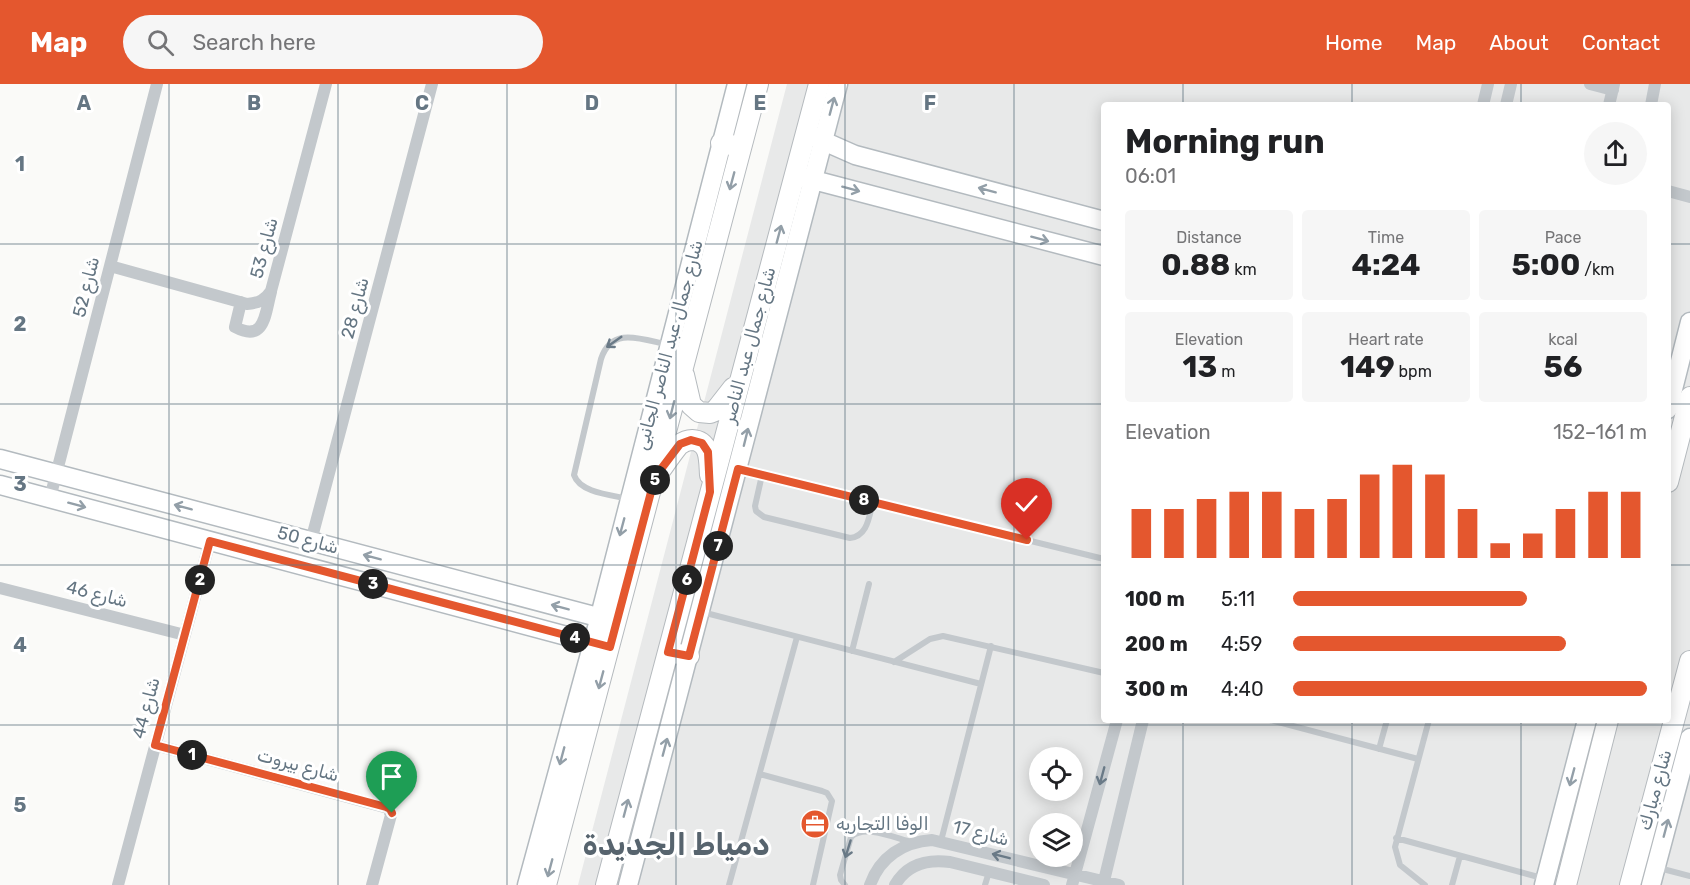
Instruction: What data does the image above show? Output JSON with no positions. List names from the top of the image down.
{
  "streets": {
    "main road": [
      "شارع جمال عبد الناصر الجانبى",
      "شارع جمال عبد الناصر",
      "شارع 50",
      "شارع مبارك"
    ],
    "street": [
      "شارع 53",
      "شارع 52",
      "شارع 28",
      "شارع 46",
      "شارع 44",
      "شارع بيروت",
      "شارع 17"
    ]
  },
  "crossings": [
    ["شارع 52", "شارع 50"],
    ["شارع 28", "شارع 50"],
    ["شارع جمال عبد الناصر الجانبى", "شارع 50"],
    ["شارع 50", "شارع 44"],
    ["شارع 46", "شارع 44"],
    ["شارع 44", "شارع بيروت"]
  ],
  "districts": ["دمياط الجديدة"],
  "places": {
    "office": ["الوفا التجاريه"]
  },
  "page": {
    "header": "Map",
    "search": "Search here",
    "nav": [
      "Home",
      "Map",
      "About",
      "Contact"
    ],
    "heading": ["Morning run", "06:01"],
    "stats": [
      ["Distance", "0.88 km"],
      ["Time", "4:24"],
      ["Pace", "5:00 /km"],
      ["Elevation", "13 m"],
      ["Heart rate", "149 bpm"],
      ["kcal", "56"]
    ],
    "chart": ["Elevation", "152–161 m"],
    "pins": [
      "5",
      "8",
      "7",
      "2",
      "6",
      "3",
      "4",
      "1"
    ],
    "list": [
      {
        "name": "100 m",
        "note": "5:11"
      },
      {
        "name": "200 m",
        "note": "4:59"
      },
      {
        "name": "300 m",
        "note": "4:40"
      }
    ]
  },
  "grid": {
    "columns": [
      "A",
      "B",
      "C",
      "D",
      "E",
      "F"
    ],
    "rows": [
      "1",
      "2",
      "3",
      "4",
      "5"
    ]
  }
}
